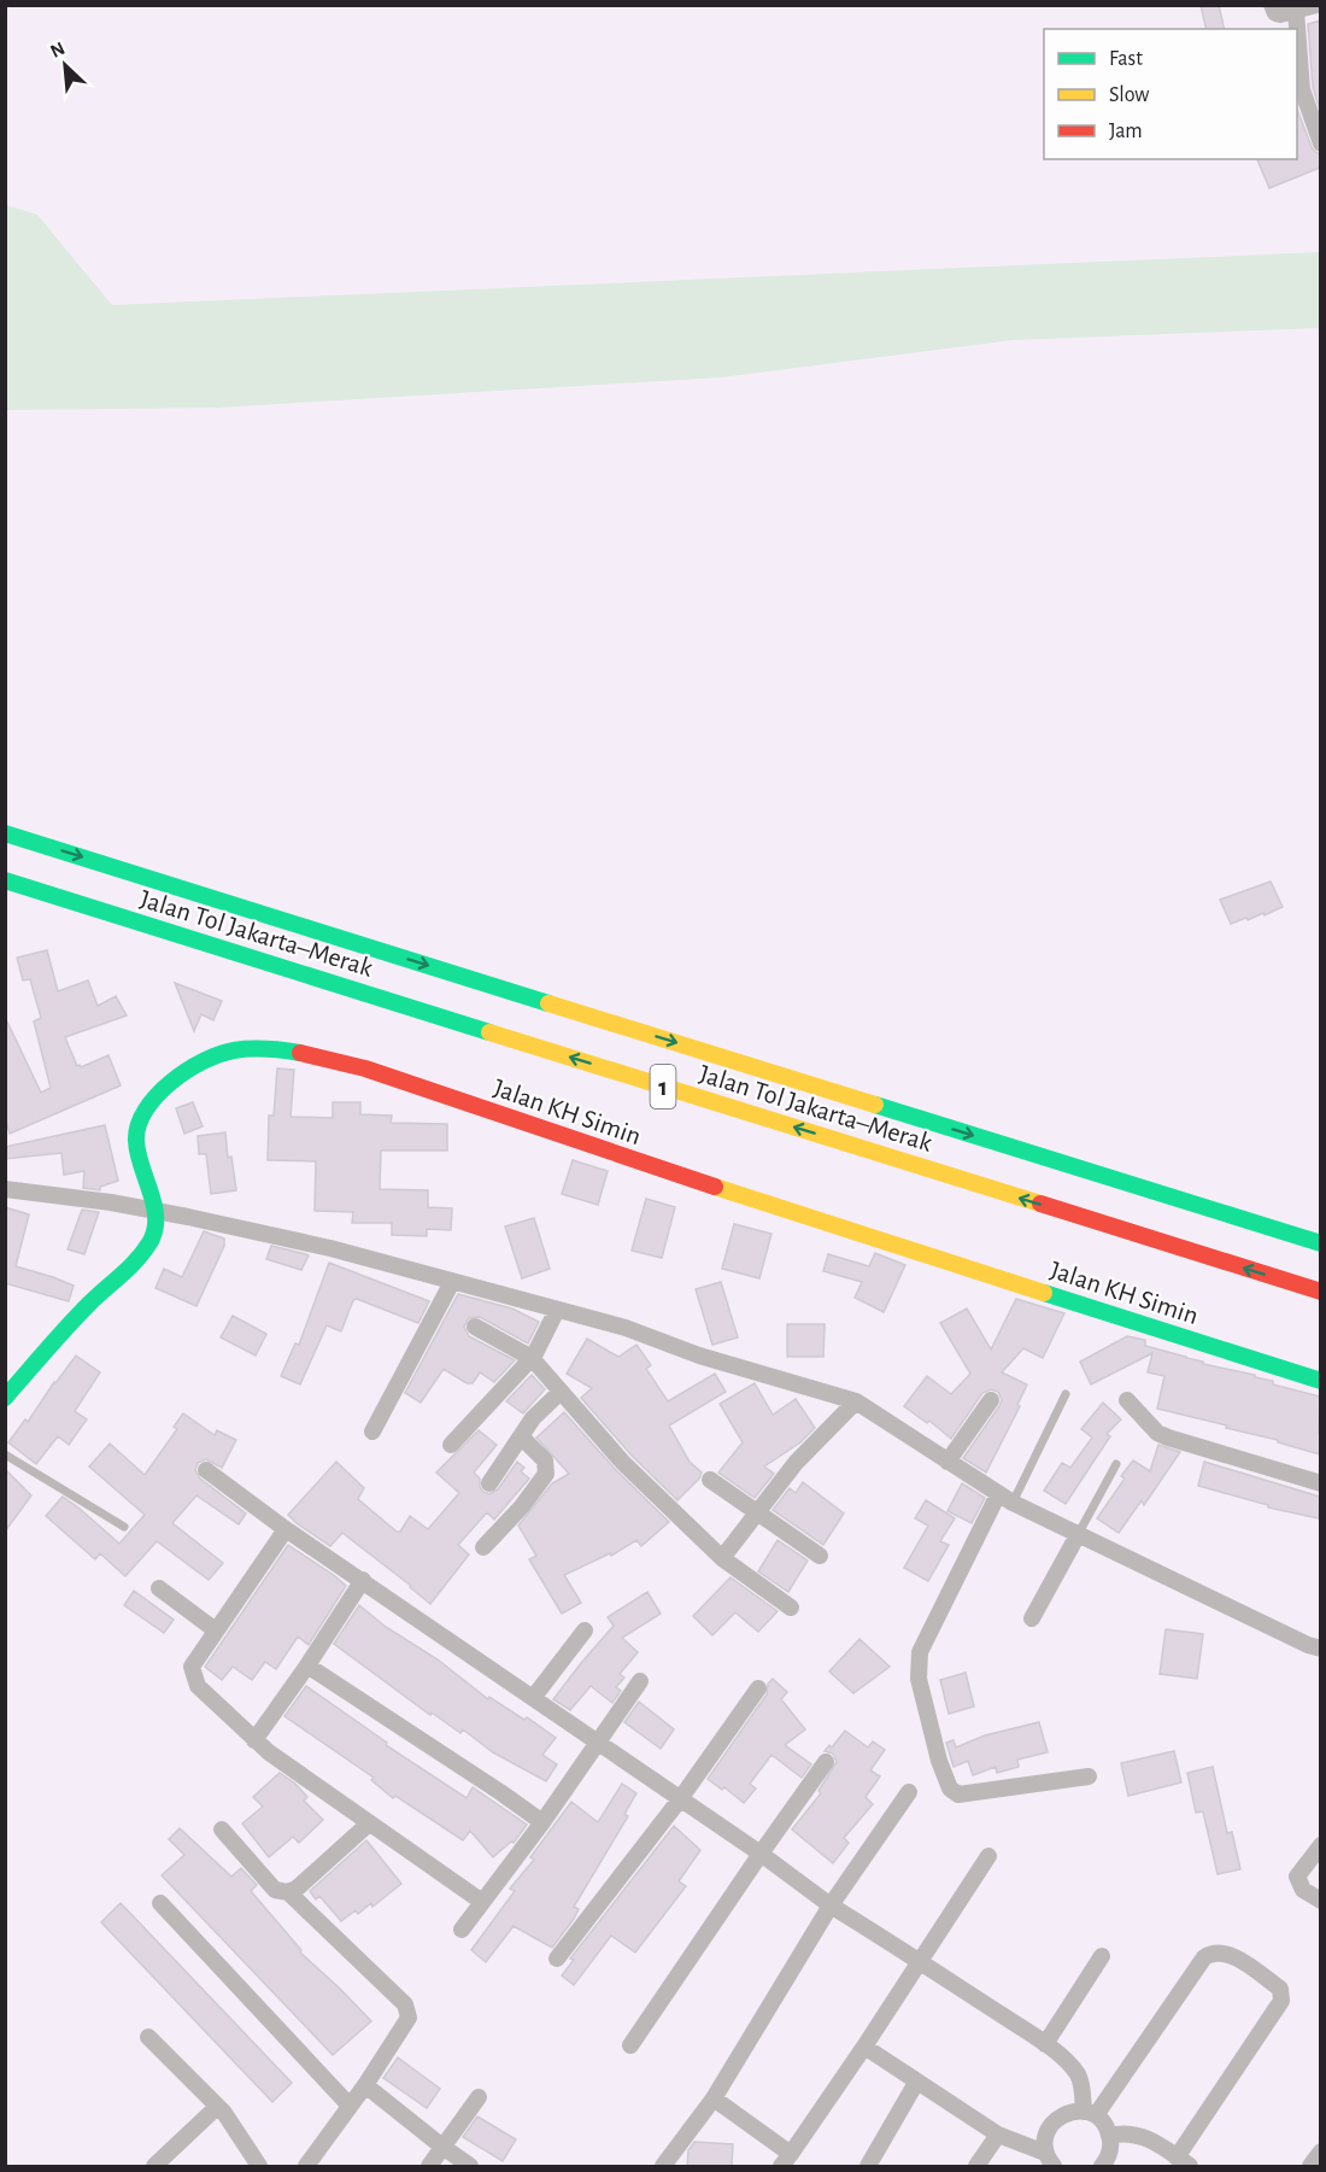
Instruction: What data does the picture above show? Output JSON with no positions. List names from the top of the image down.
{
  "streets": {
    "main road": ["Jalan Tol Jakarta–Merak", "1", "Jalan KH Simin"]
  },
  "legend": ["Fast", "Slow", "Jam"],
  "north": "top left"
}
